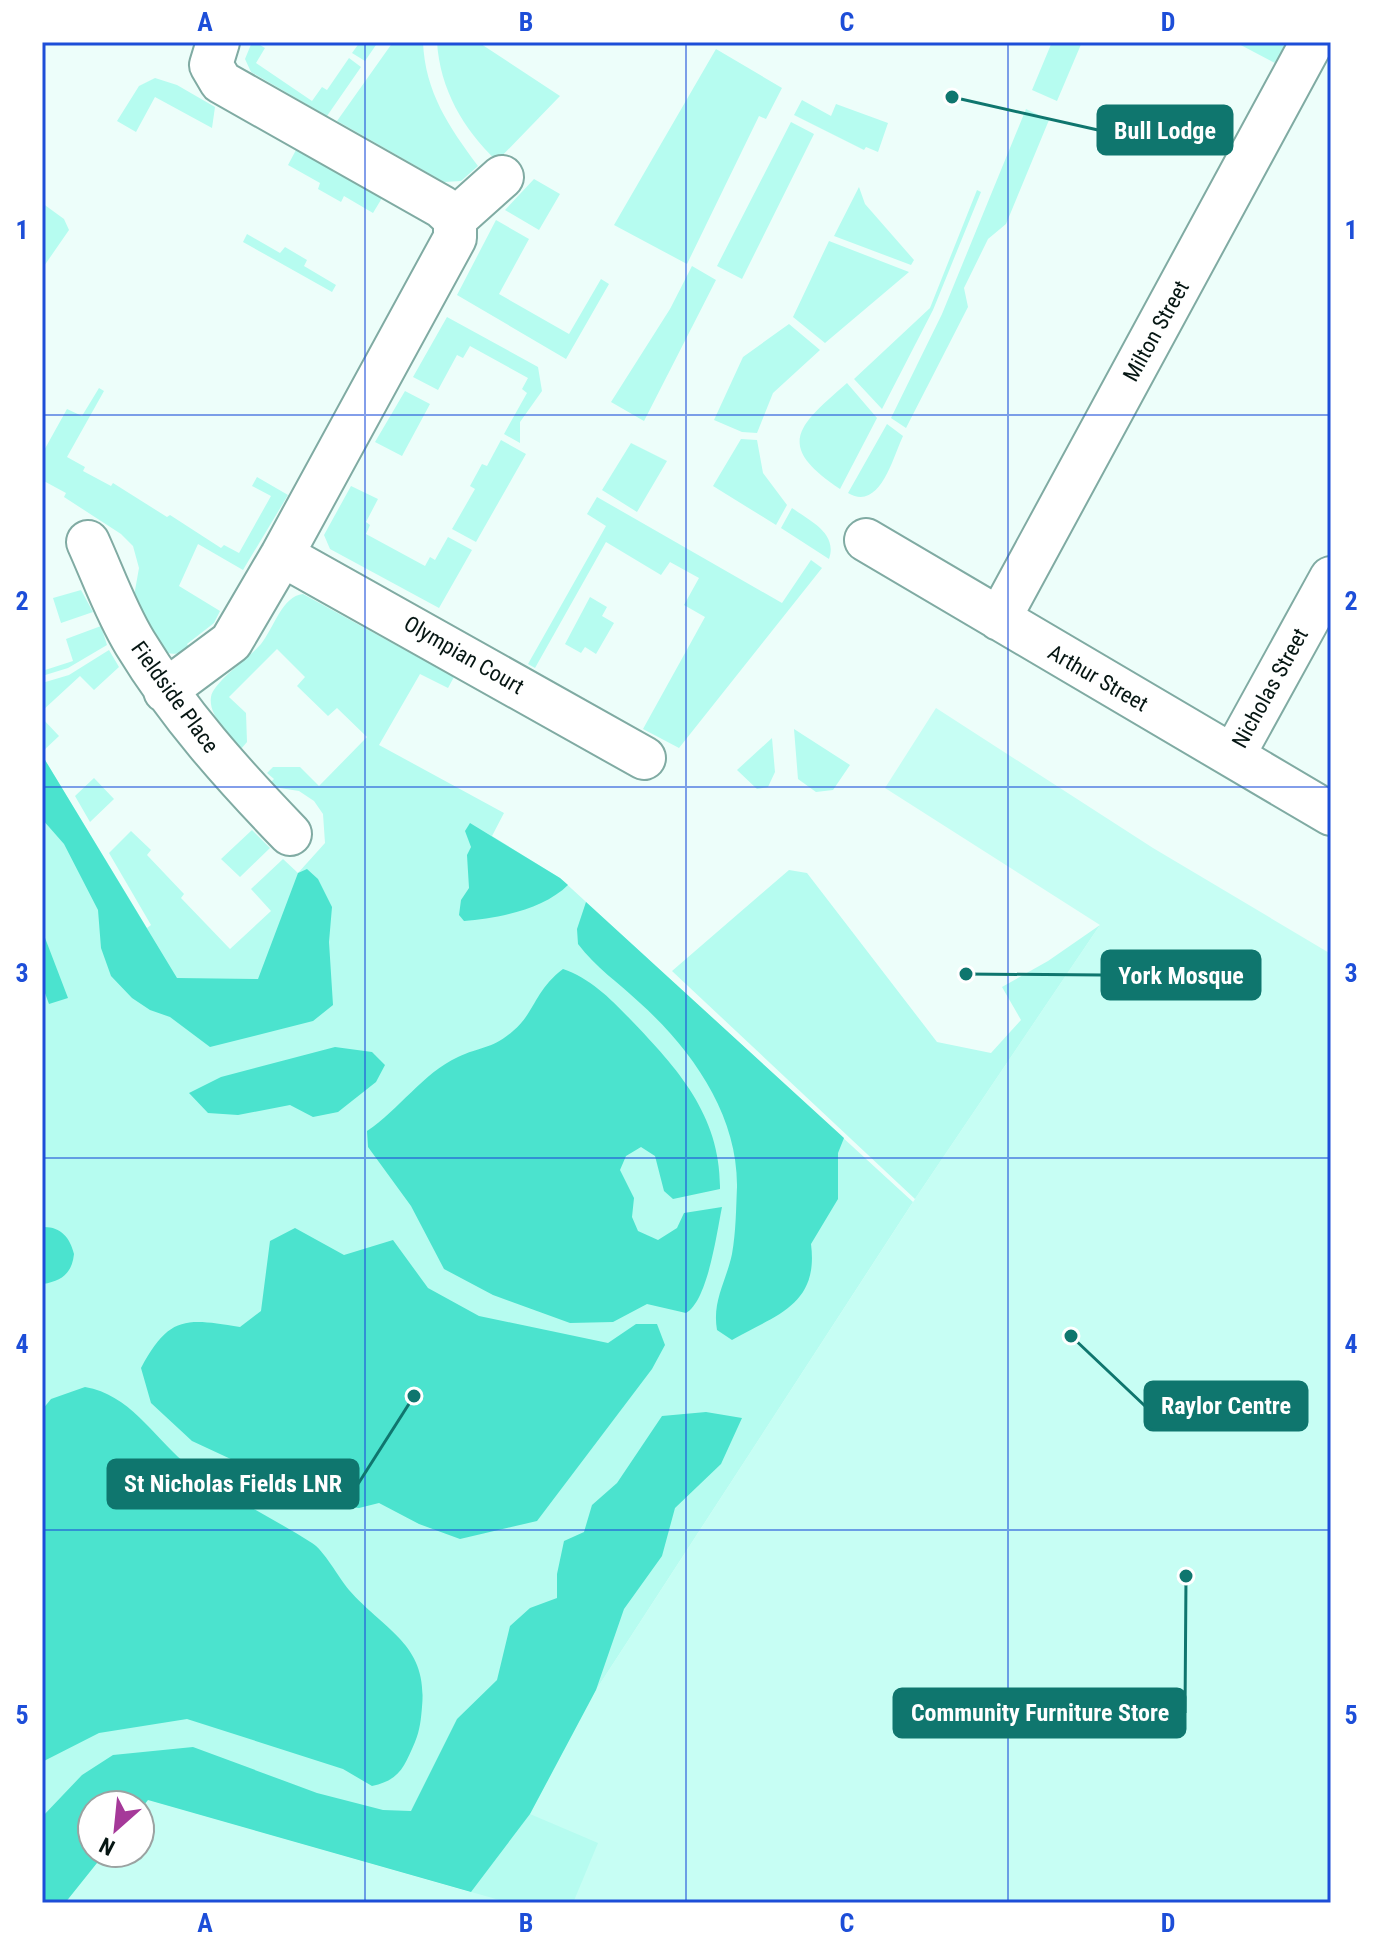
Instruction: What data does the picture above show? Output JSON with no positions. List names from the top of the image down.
{
  "streets": {
    "street": [
      "Milton Street",
      "Olympian Court",
      "Arthur Street",
      "Nicholas Street",
      "Fieldside Place"
    ]
  },
  "crossings": [
    ["Milton Street", "Arthur Street"],
    ["Arthur Street", "Nicholas Street"]
  ],
  "places": [
    "Bull Lodge",
    "York Mosque",
    "Raylor Centre",
    "St Nicholas Fields LNR",
    "Community Furniture Store"
  ],
  "north": "bottom left",
  "grid": {
    "columns": [
      "A",
      "B",
      "C",
      "D"
    ],
    "rows": [
      "1",
      "2",
      "3",
      "4",
      "5"
    ]
  }
}
